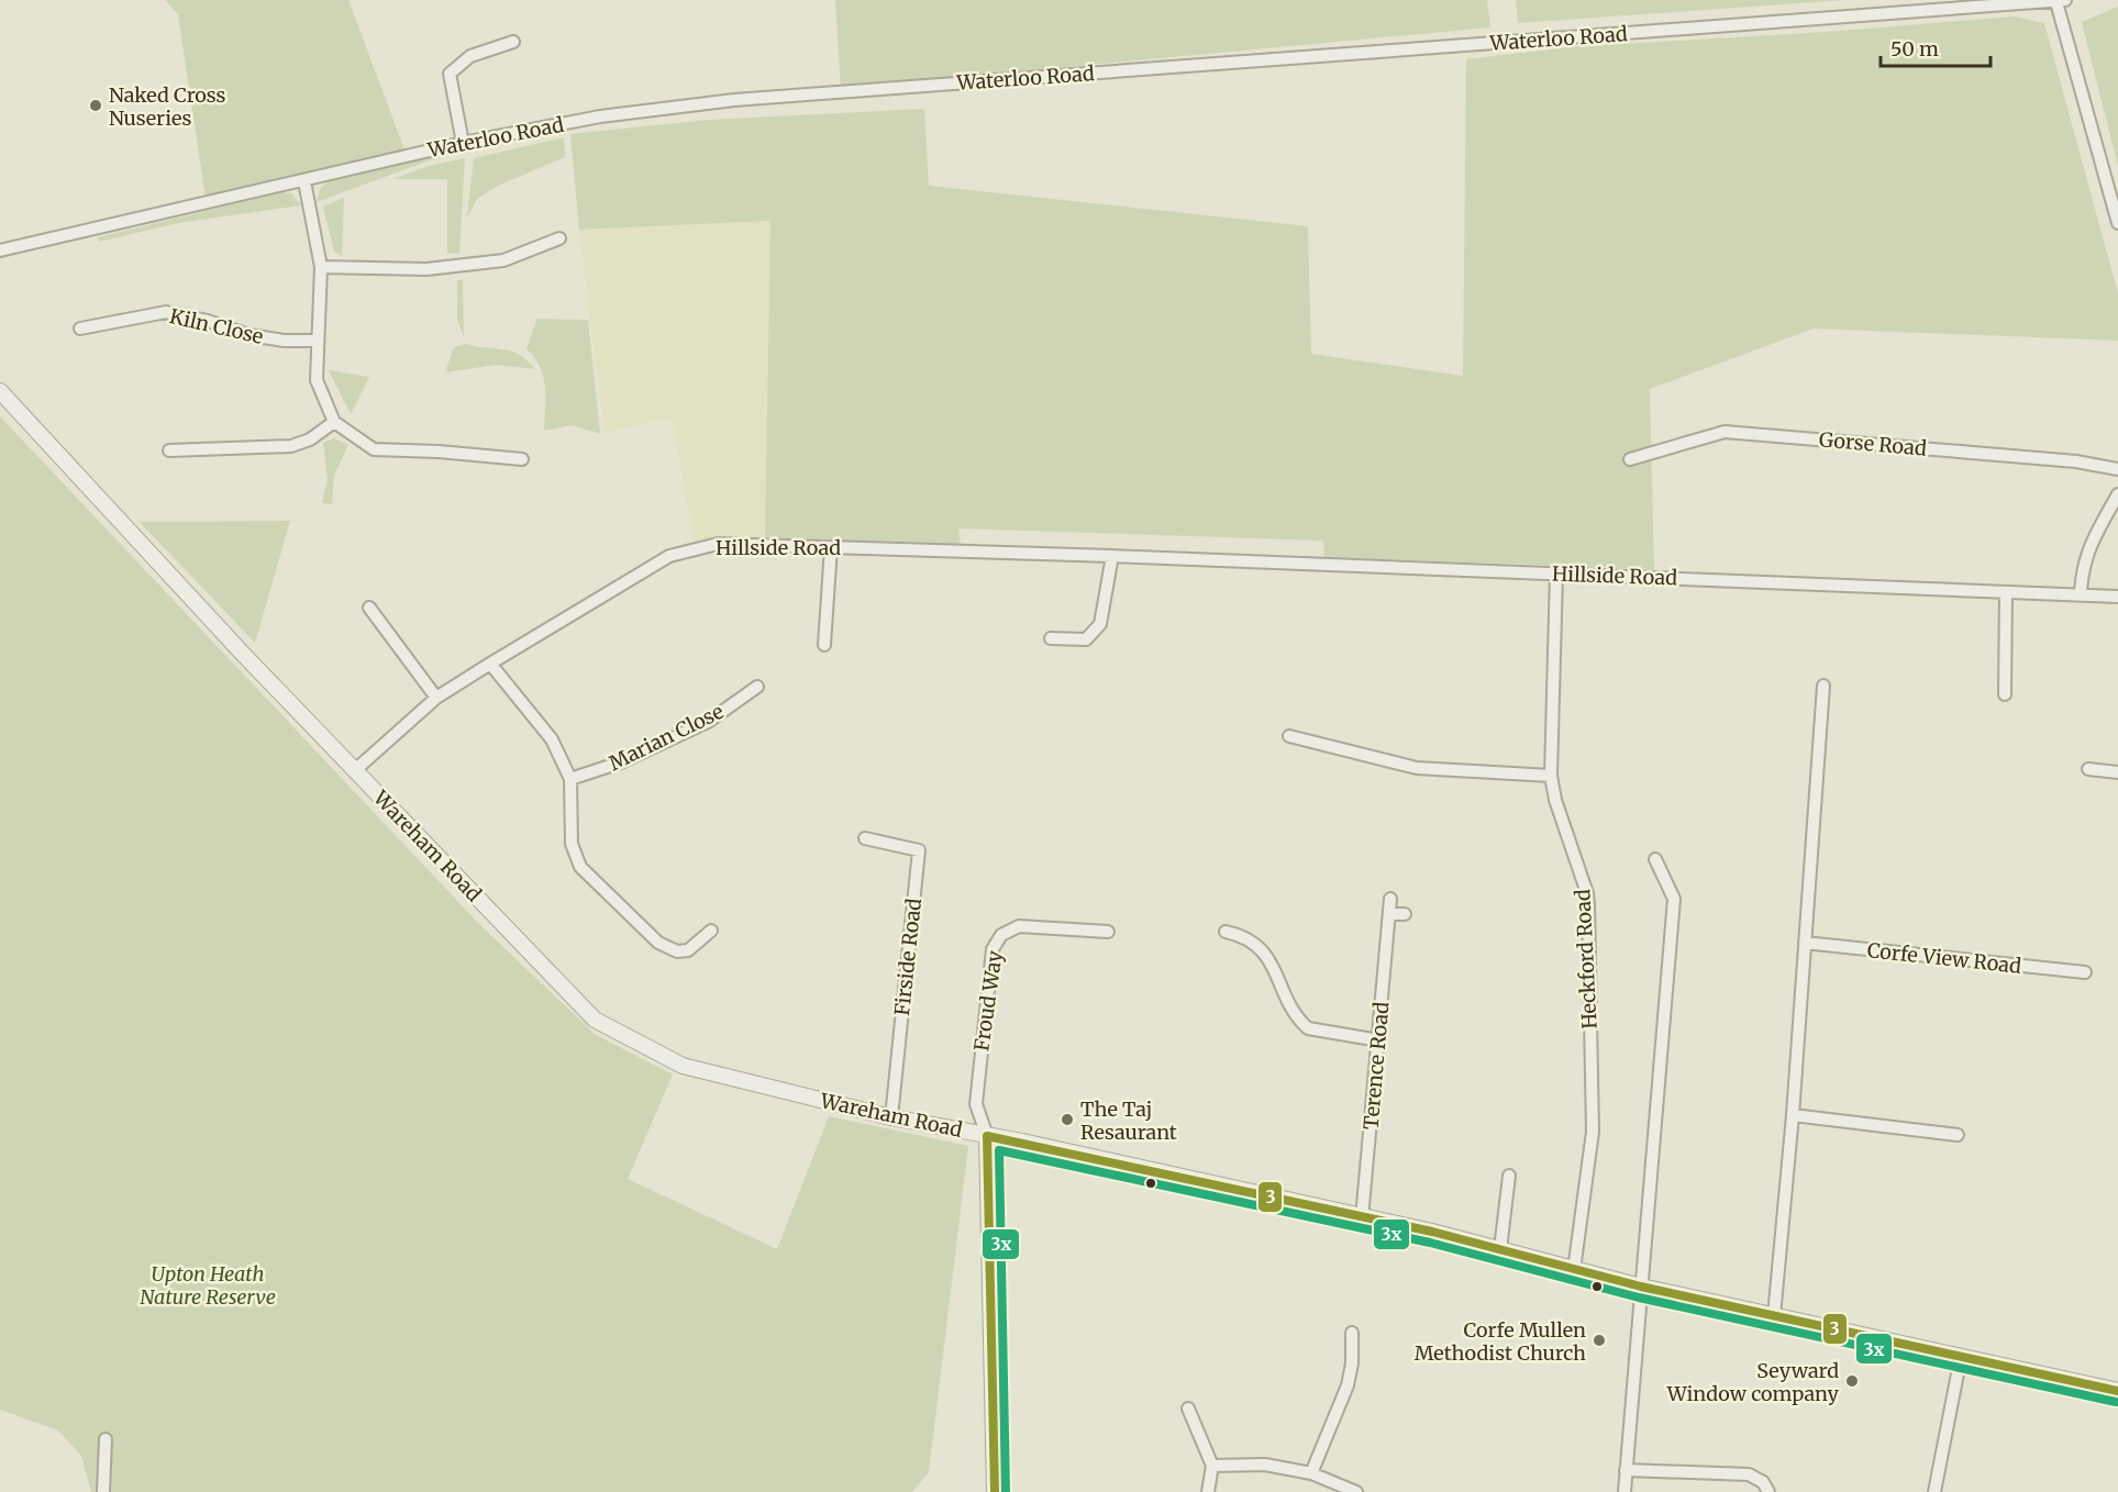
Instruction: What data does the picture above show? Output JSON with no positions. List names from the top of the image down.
{
  "streets": {
    "street": [
      "Waterloo Road",
      "Kiln Close",
      "Gorse Road",
      "Hillside Road",
      "Marian Close",
      "Wareham Road",
      "Firside Road",
      "Corfe View Road",
      "Heckford Road",
      "Froud Way",
      "Terence Road"
    ]
  },
  "crossings": [
    ["Hillside Road", "Wareham Road"],
    ["Hillside Road", "Heckford Road"],
    ["Wareham Road", "Firside Road"],
    ["Wareham Road", "Heckford Road"],
    ["Wareham Road", "Froud Way"],
    ["Wareham Road", "Terence Road"]
  ],
  "parks": ["Upton Heath Nature Reserve"],
  "places": [
    "Naked Cross Nuseries",
    "The Taj Resaurant",
    "Corfe Mullen Methodist Church",
    "Seyward Window company"
  ],
  "lines": ["transit line 3", "transit line 3x"],
  "scale_bar": "50 m"
}
